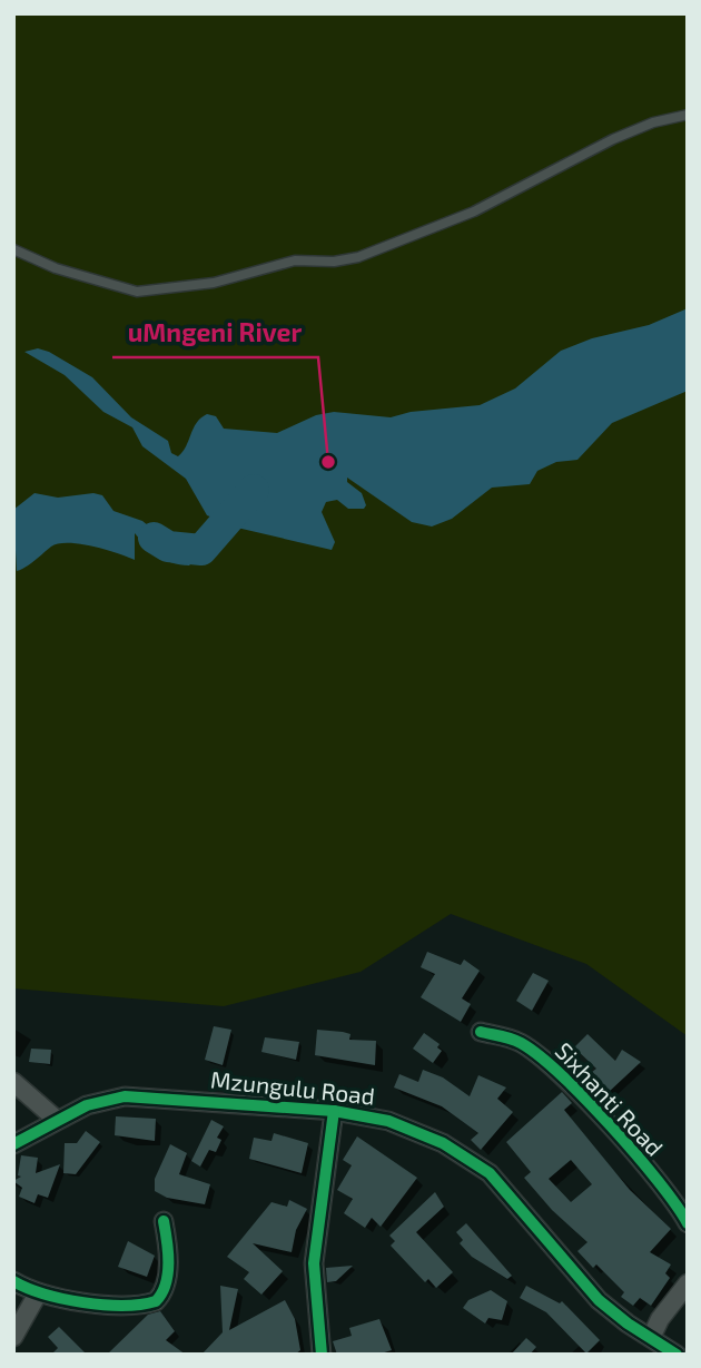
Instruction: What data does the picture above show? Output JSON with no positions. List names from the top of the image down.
{
  "streets": {
    "street": ["Mzungulu Road", "Sixhanti Road"]
  },
  "places": ["uMngeni River"]
}
